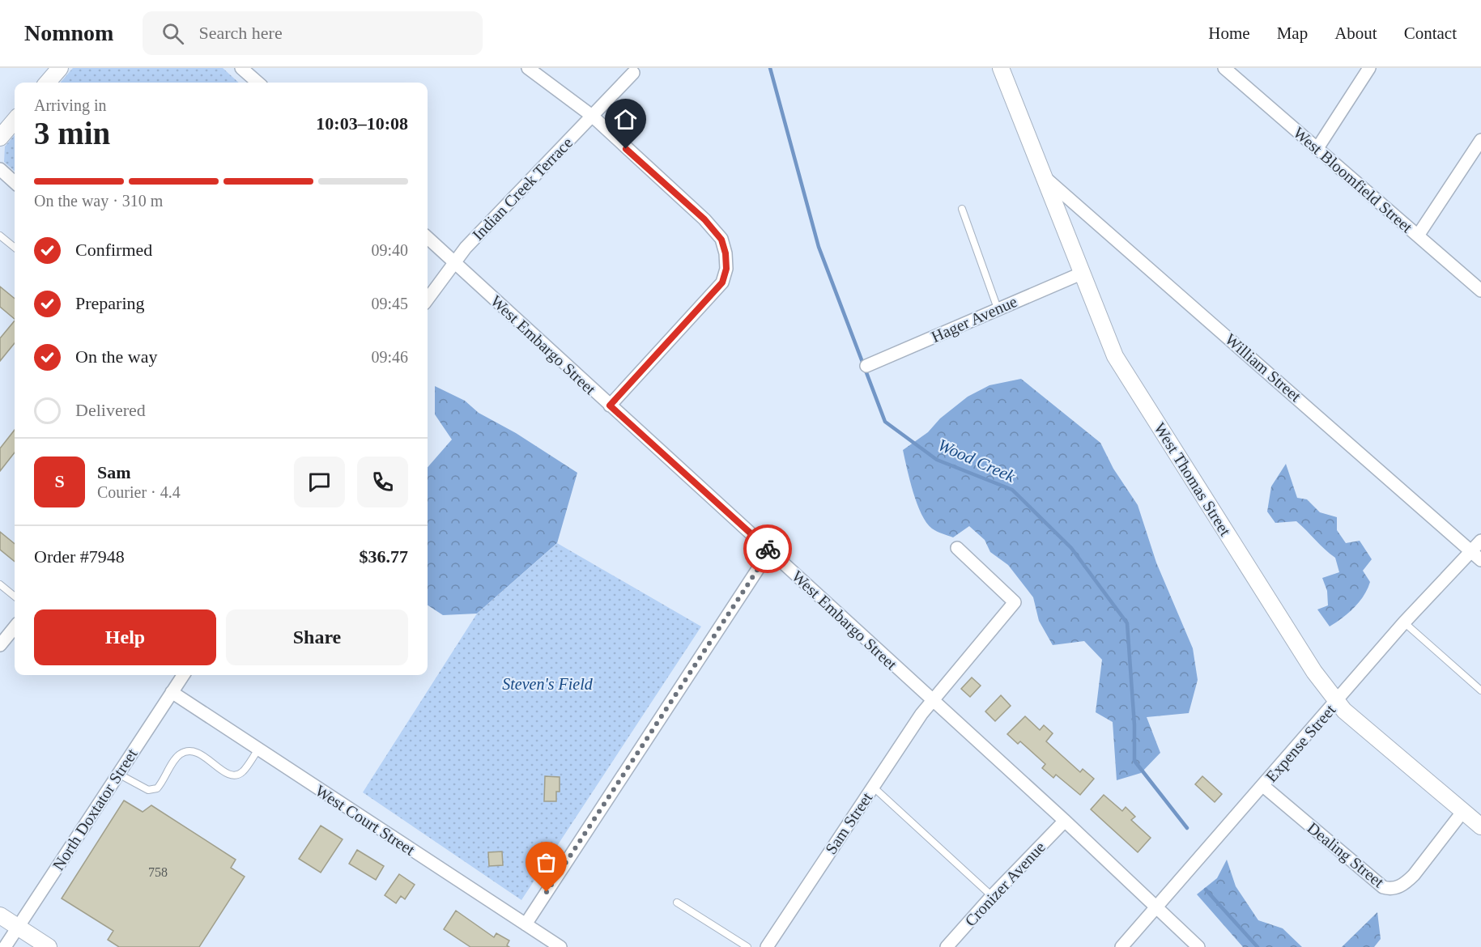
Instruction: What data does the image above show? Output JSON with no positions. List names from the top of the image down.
{
  "streets": {
    "street": [
      "West Bloomfield Street",
      "Indian Creek Terrace",
      "Hager Avenue",
      "West Embargo Street",
      "William Street",
      "West Thomas Street",
      "Expense Street",
      "North Doxtator Street",
      "West Court Street",
      "Sam Street",
      "Dealing Street",
      "Cronizer Avenue"
    ]
  },
  "crossings": [
    ["Indian Creek Terrace", "West Embargo Street"],
    ["Hager Avenue", "West Thomas Street"],
    ["West Embargo Street", "Expense Street"],
    ["West Embargo Street", "Sam Street"],
    ["West Embargo Street", "Cronizer Avenue"],
    ["William Street", "West Thomas Street"],
    ["William Street", "Expense Street"],
    ["West Thomas Street", "Expense Street"],
    ["West Thomas Street", "Dealing Street"],
    ["Expense Street", "Dealing Street"],
    ["North Doxtator Street", "West Court Street"]
  ],
  "water": ["Wood Creek"],
  "parks": ["Steven's Field"],
  "house_numbers": ["758"],
  "page": {
    "header": "Nomnom",
    "search": "Search here",
    "nav": [
      "Home",
      "Map",
      "About",
      "Contact"
    ],
    "heading": ["3 min", "Arriving in", "10:03–10:08"],
    "panel": [
      "Sam",
      "Courier · 4.4",
      "Order #7948",
      "$36.77"
    ],
    "bar": "On the way · 310 m",
    "list": [
      ["Confirmed", "09:40"],
      ["Preparing", "09:45"],
      ["On the way", "09:46"],
      "Delivered"
    ],
    "round": "S",
    "buttons": ["Help", "Share"]
  }
}
